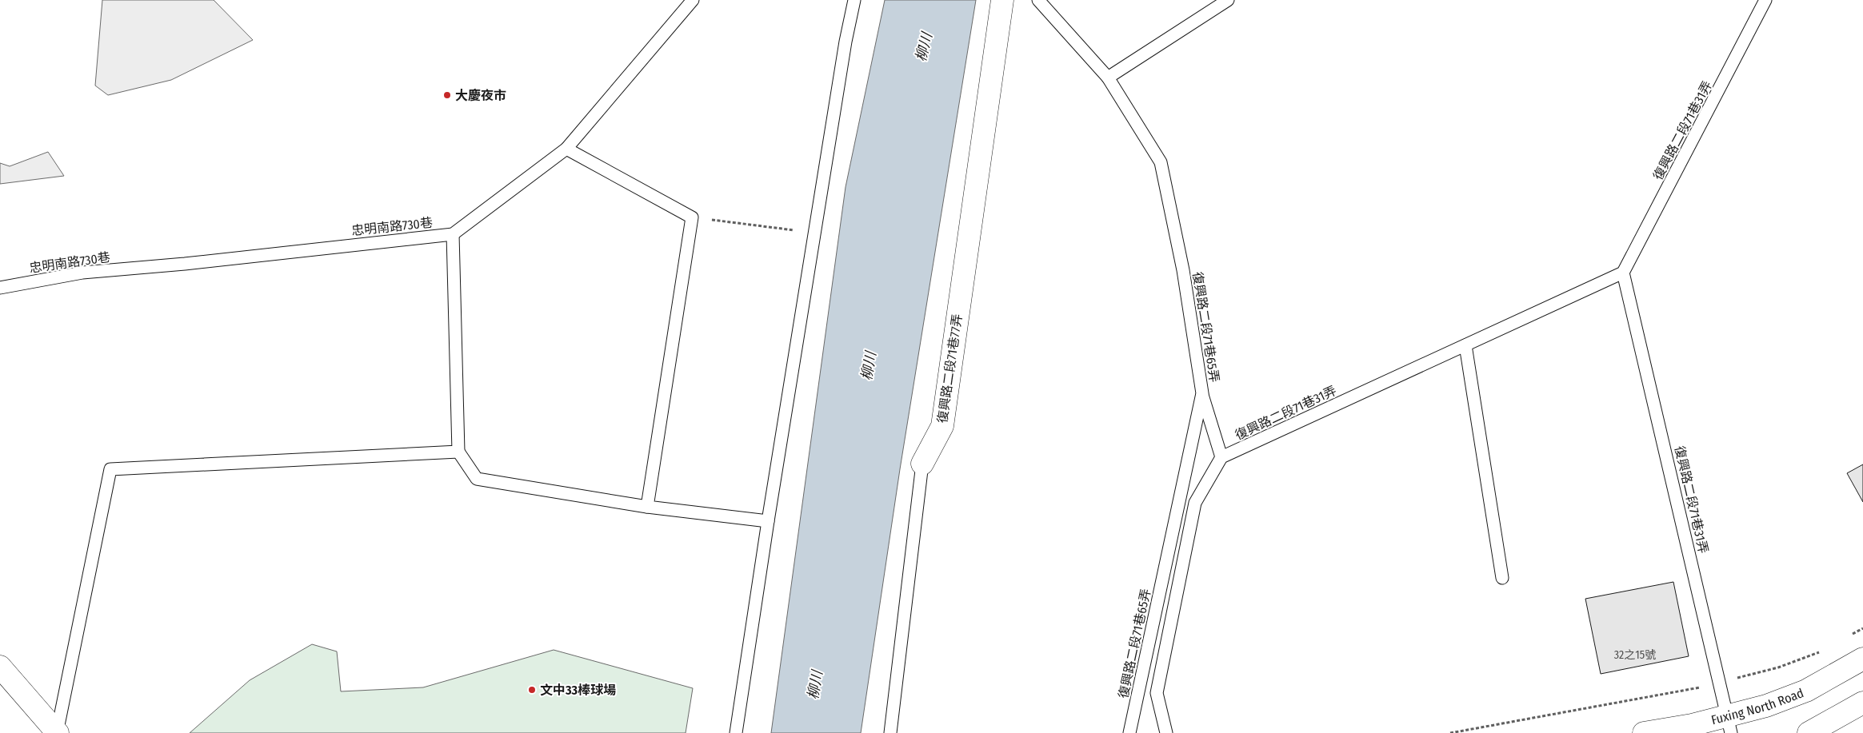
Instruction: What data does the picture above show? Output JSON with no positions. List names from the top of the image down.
{
  "streets": {
    "street": ["復興路二段71巷77弄", "Fuxing North Road"],
    "lane": ["復興路二段71巷31弄", "忠明南路730巷", "復興路二段71巷65弄"]
  },
  "crossings": [
    ["復興路二段71巷31弄", "Fuxing North Road"]
  ],
  "water": ["柳川"],
  "places": ["大慶夜市", "文中33棒球場"],
  "house_numbers": ["32之15號"]
}
